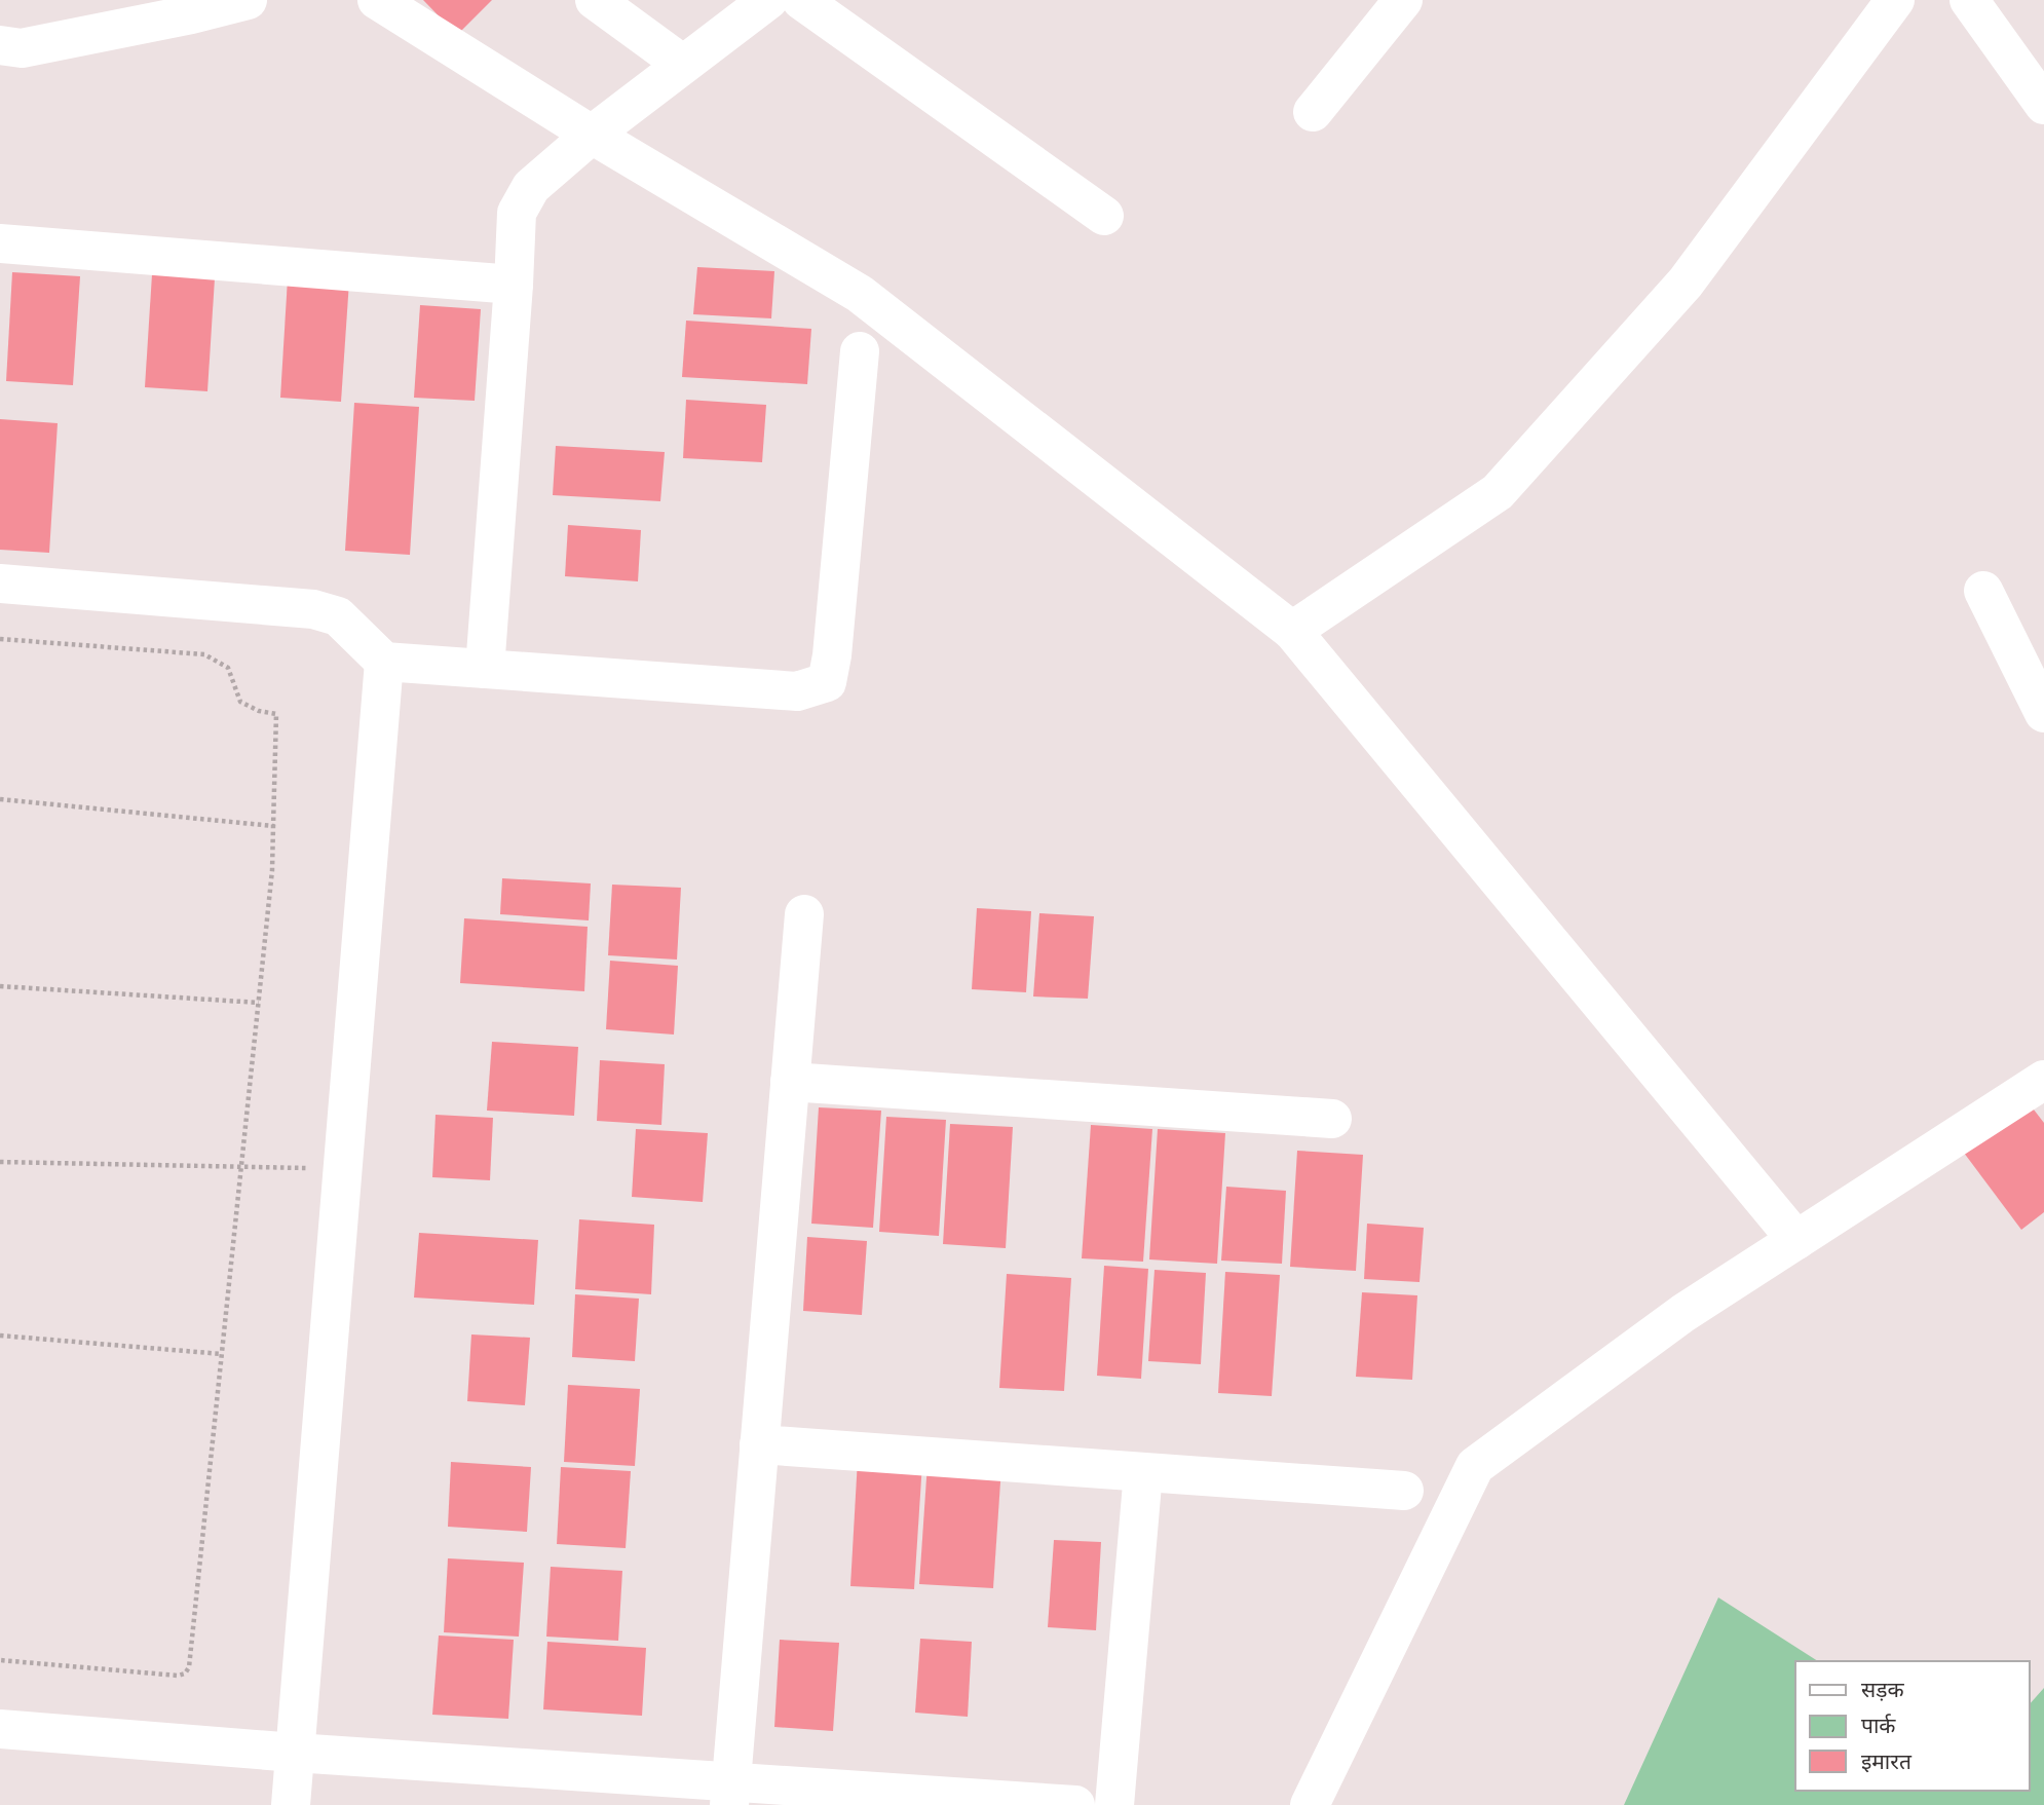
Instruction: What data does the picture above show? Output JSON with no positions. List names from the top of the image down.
{
  "legend": ["सड़क", "पार्क", "इमारत"]
}
